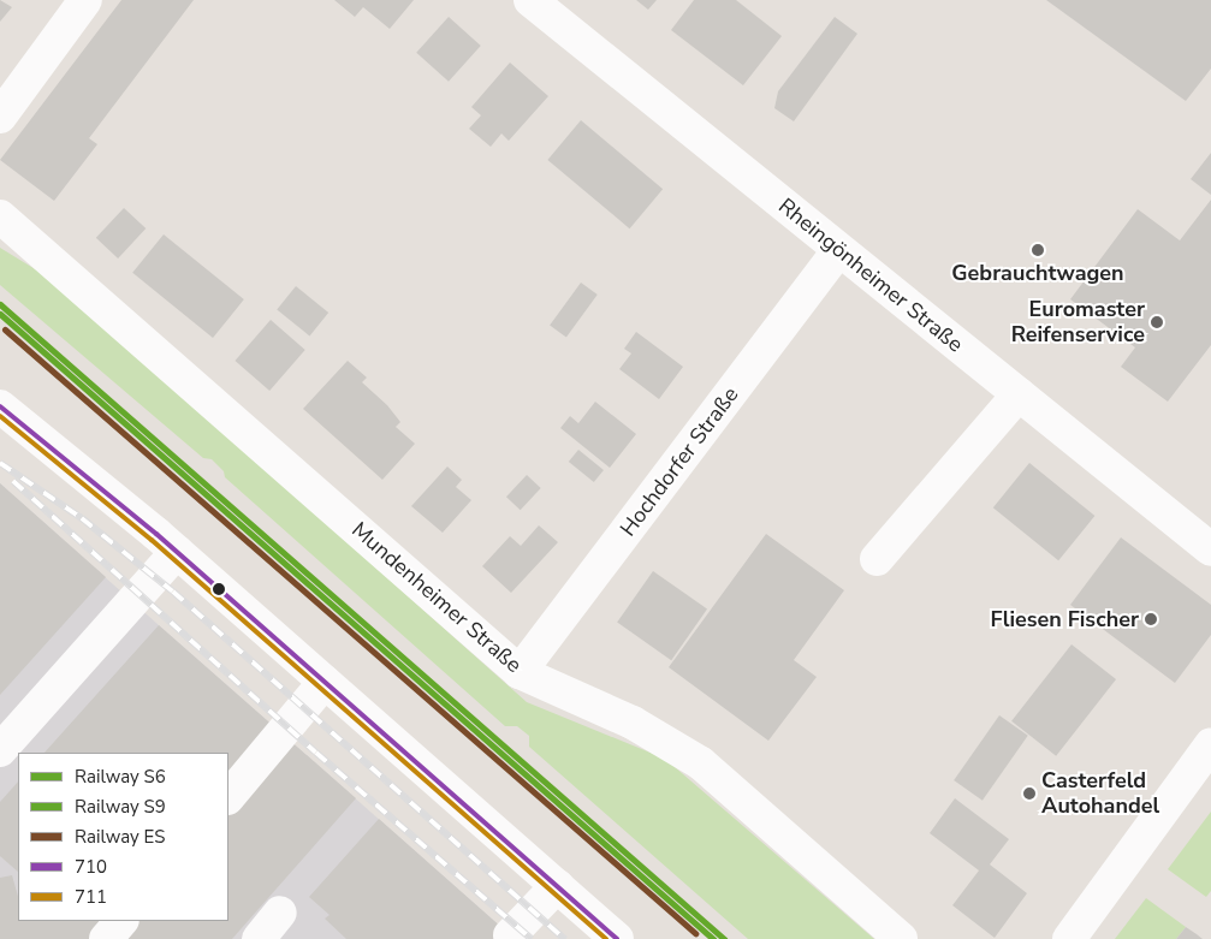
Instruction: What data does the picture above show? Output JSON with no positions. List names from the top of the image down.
{
  "streets": {
    "street": ["Rheingönheimer Straße", "Hochdorfer Straße", "Mundenheimer Straße"]
  },
  "crossings": [
    ["Rheingönheimer Straße", "Hochdorfer Straße"],
    ["Hochdorfer Straße", "Mundenheimer Straße"]
  ],
  "places": [
    "Gebrauchtwagen",
    "Euromaster Reifenservice",
    "Fliesen Fischer",
    "Casterfeld Autohandel"
  ],
  "lines": [
    "rail line S6",
    "rail line S9",
    "rail line ES",
    "transit line 710",
    "transit line 711"
  ],
  "legend": [
    "Railway S6",
    "Railway S9",
    "Railway ES",
    "710",
    "711"
  ]
}
